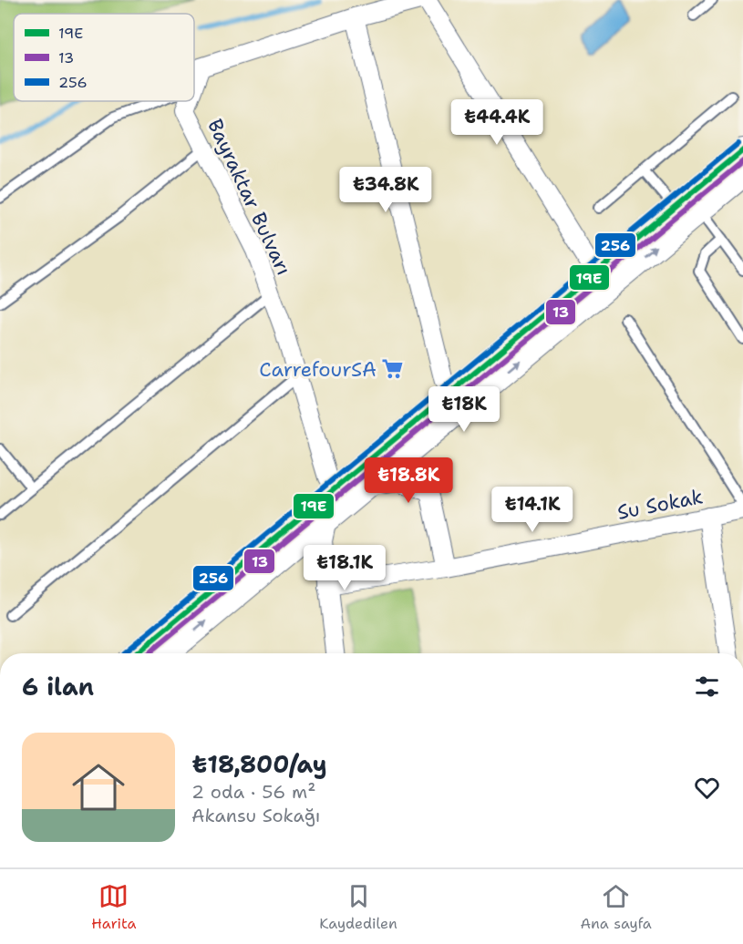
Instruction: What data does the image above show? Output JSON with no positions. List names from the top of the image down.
{
  "streets": {
    "street": ["Bayraktar Bulvarı", "Su Sokak"]
  },
  "places": {
    "supermarket": ["CarrefourSA"]
  },
  "lines": ["transit line 256", "transit line 19E", "transit line 13"],
  "legend": ["19E", "13", "256"],
  "page": {
    "price": [
      "₺44.4K",
      "₺34.8K",
      "₺18K",
      "₺18.8K",
      "₺14.1K",
      "₺18.1K"
    ],
    "heading": "6 ilan",
    "list": [
      {
        "name": "₺18,800/ay",
        "note": "2 oda · 56 m² · Akansu Sokağı"
      }
    ],
    "tabs": ["Harita", "Kaydedilen", "Ana sayfa"]
  }
}
